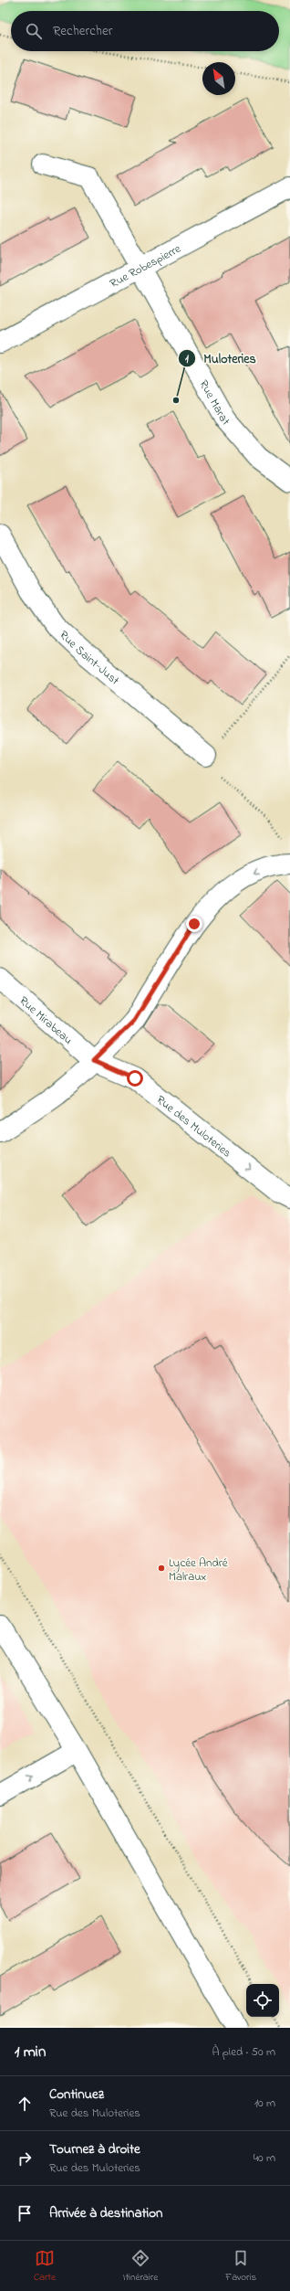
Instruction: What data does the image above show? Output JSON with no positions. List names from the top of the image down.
{
  "streets": {
    "street": [
      "Rue Robespierre",
      "Rue Marat",
      "Rue Saint-Just",
      "Rue Mirabeau",
      "Rue des Muloteries"
    ]
  },
  "crossings": [
    ["Rue Robespierre", "Rue Marat"],
    ["Rue Mirabeau", "Rue des Muloteries"]
  ],
  "one_way": ["Rue des Muloteries"],
  "places": ["Muloteries", "Lycée André Malraux"],
  "north": "top left",
  "page": {
    "search": "Rechercher",
    "heading": ["1 min", "À pied · 50 m"],
    "list": [
      ["Continuez", "Rue des Muloteries", "10 m"],
      ["Tournez à droite", "Rue des Muloteries", "40 m"],
      "Arrivée à destination"
    ],
    "nav": ["Carte", "Itinéraire", "Favoris"]
  }
}
